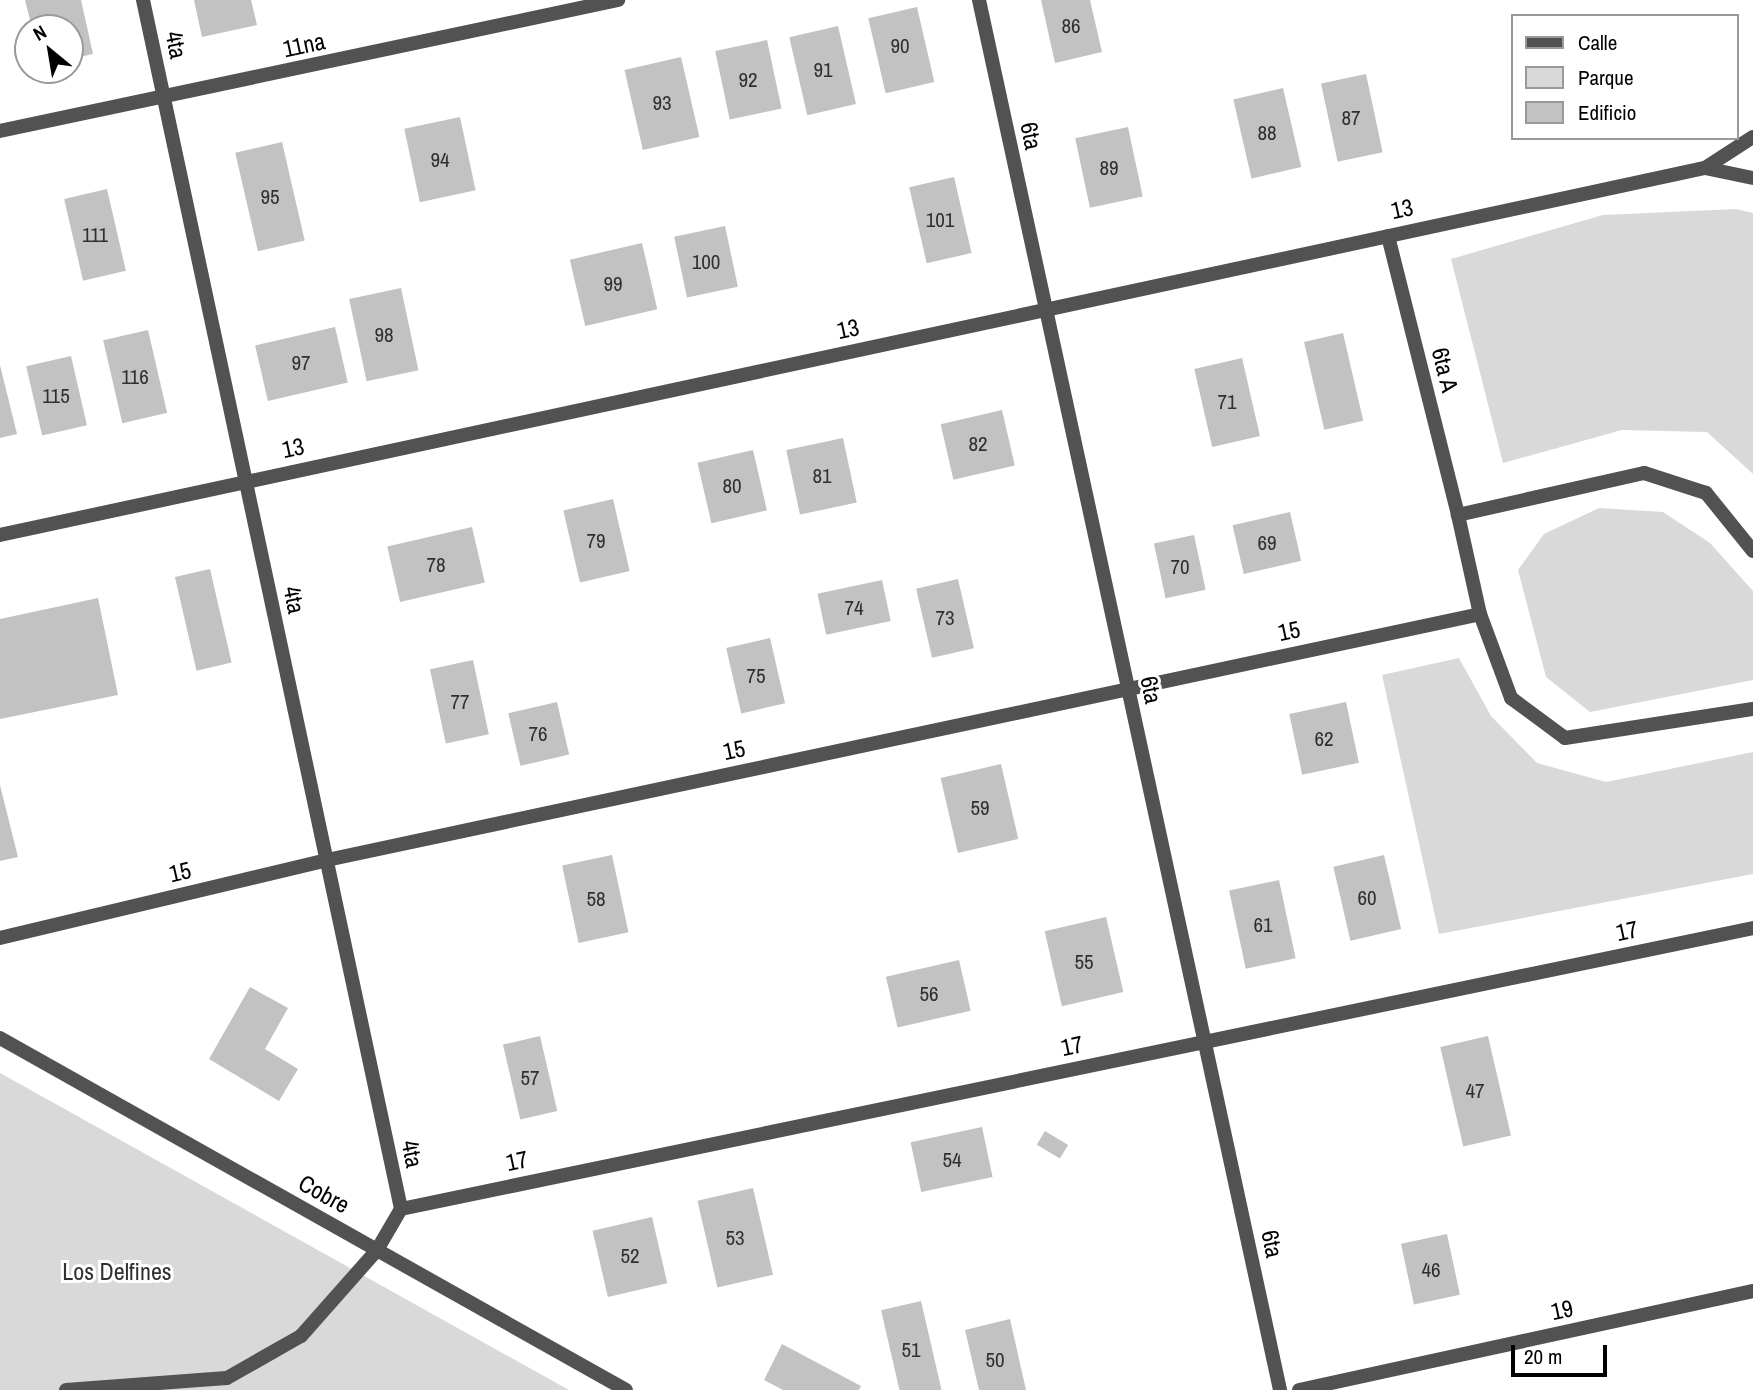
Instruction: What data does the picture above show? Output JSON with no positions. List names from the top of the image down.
{
  "streets": {
    "street": [
      "4ta",
      "11na",
      "6ta",
      "13",
      "6ta A",
      "15",
      "17",
      "Cobre",
      "19"
    ]
  },
  "crossings": [
    ["4ta", "11na"],
    ["4ta", "13"],
    ["4ta", "15"],
    ["4ta", "17"],
    ["6ta", "13"],
    ["6ta", "15"],
    ["6ta", "17"],
    ["13", "6ta A"],
    ["6ta A", "15"]
  ],
  "parks": ["Los Delfines"],
  "house_numbers": [
    "86",
    "90",
    "91",
    "92",
    "93",
    "87",
    "88",
    "94",
    "89",
    "95",
    "101",
    "111",
    "100",
    "99",
    "98",
    "97",
    "116",
    "115",
    "71",
    "82",
    "81",
    "80",
    "79",
    "69",
    "78",
    "70",
    "74",
    "73",
    "75",
    "77",
    "76",
    "62",
    "59",
    "60",
    "58",
    "61",
    "55",
    "56",
    "57",
    "47",
    "54",
    "53",
    "52",
    "46",
    "51",
    "50"
  ],
  "legend": ["Calle", "Parque", "Edificio"],
  "scale_bar": "20 m",
  "north": "top left"
}
